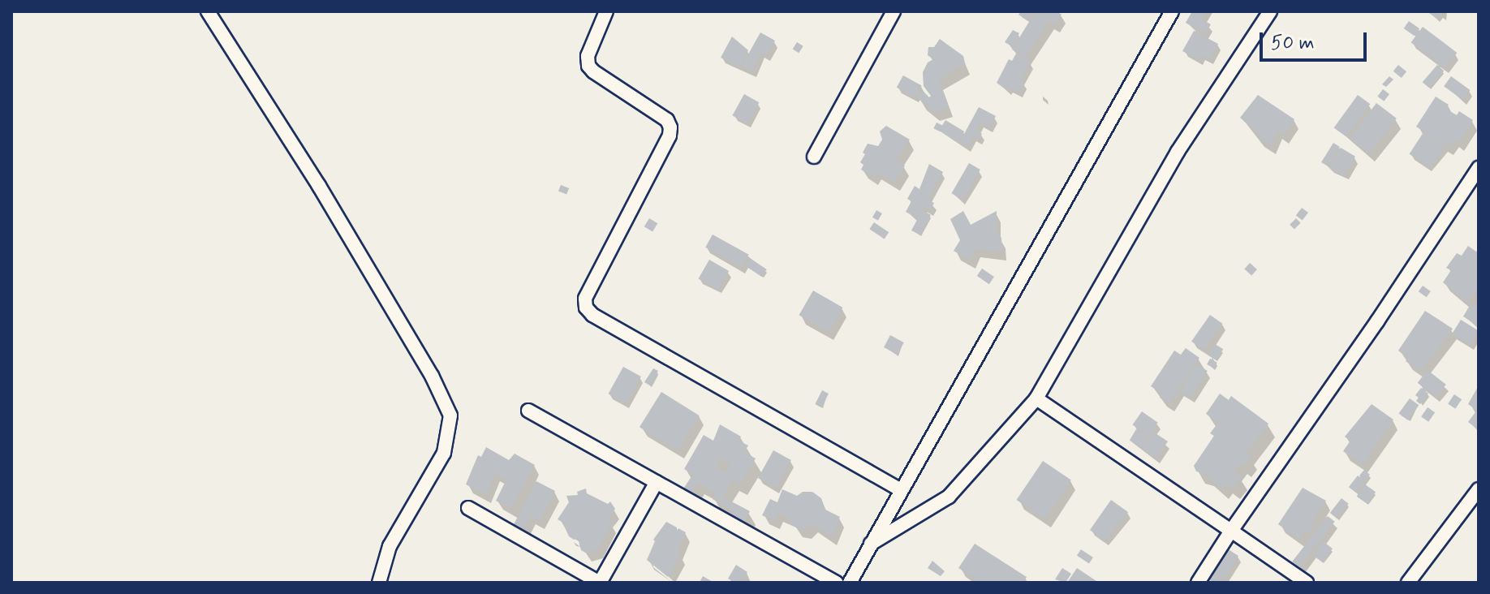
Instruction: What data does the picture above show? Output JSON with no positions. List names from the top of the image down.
{
  "scale_bar": "50 m"
}
